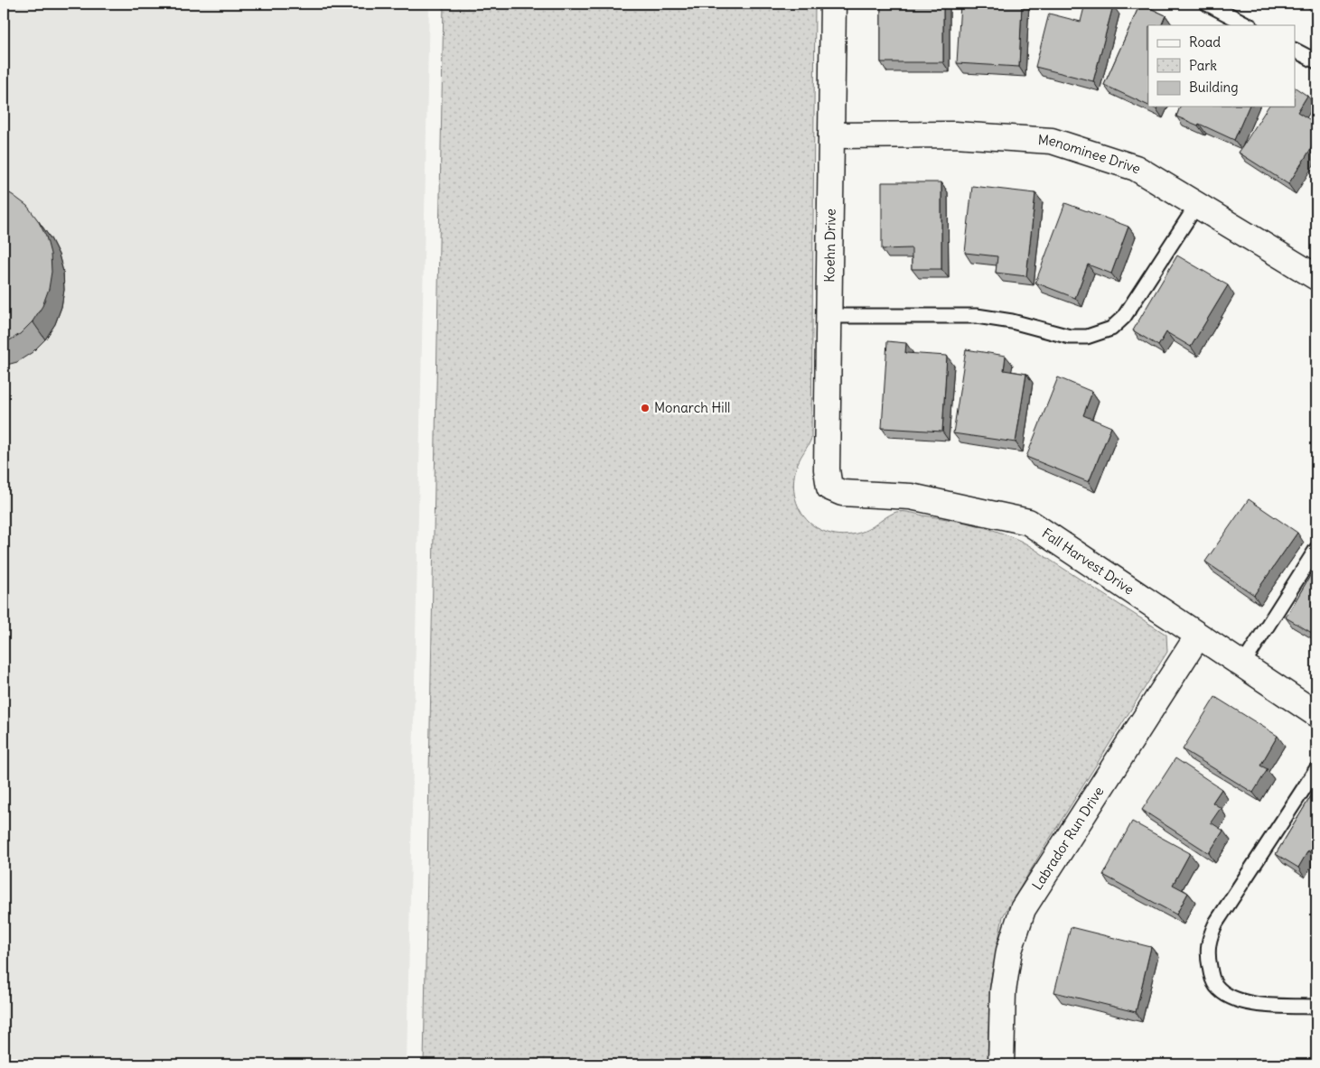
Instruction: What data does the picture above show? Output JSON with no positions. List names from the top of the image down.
{
  "streets": {
    "street": [
      "Menominee Drive",
      "Koehn Drive",
      "Fall Harvest Drive",
      "Labrador Run Drive"
    ]
  },
  "crossings": [
    ["Menominee Drive", "Koehn Drive"],
    ["Koehn Drive", "Fall Harvest Drive"],
    ["Fall Harvest Drive", "Labrador Run Drive"]
  ],
  "places": ["Monarch Hill"],
  "legend": ["Road", "Park", "Building"]
}
